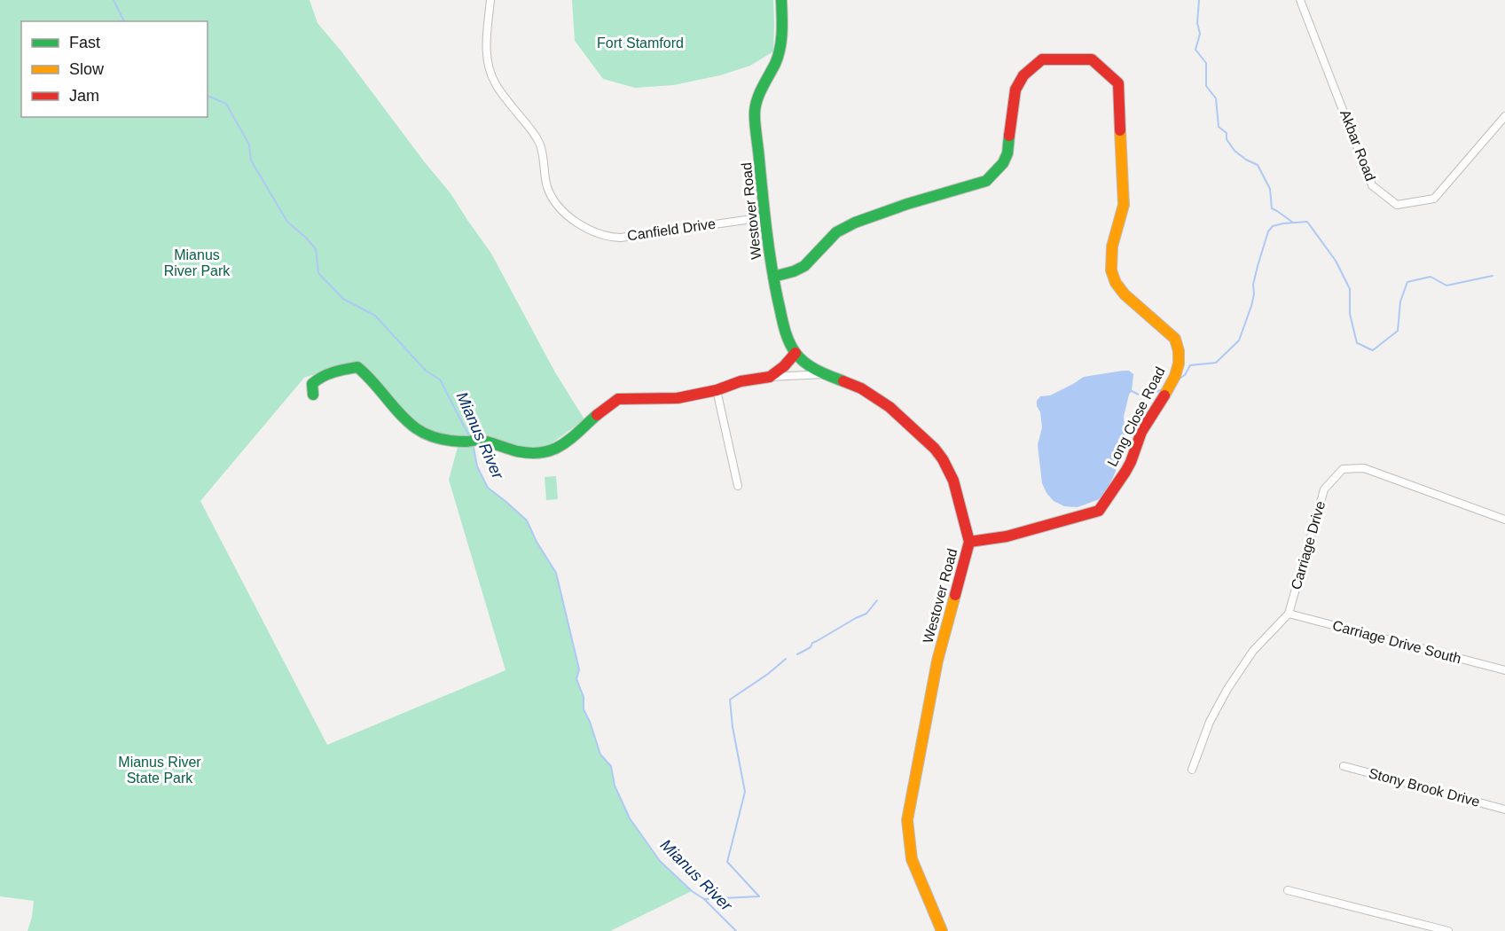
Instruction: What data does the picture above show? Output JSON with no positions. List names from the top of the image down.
{
  "streets": {
    "street": [
      "Akbar Road",
      "Westover Road",
      "Canfield Drive",
      "Long Close Road",
      "Carriage Drive",
      "Carriage Drive South",
      "Stony Brook Drive"
    ]
  },
  "crossings": [
    ["Westover Road", "Canfield Drive"],
    ["Westover Road", "Long Close Road"],
    ["Carriage Drive", "Carriage Drive South"]
  ],
  "water": ["Mianus River"],
  "parks": ["Fort Stamford", "Mianus River Park", "Mianus River State Park"],
  "legend": ["Fast", "Slow", "Jam"]
}
